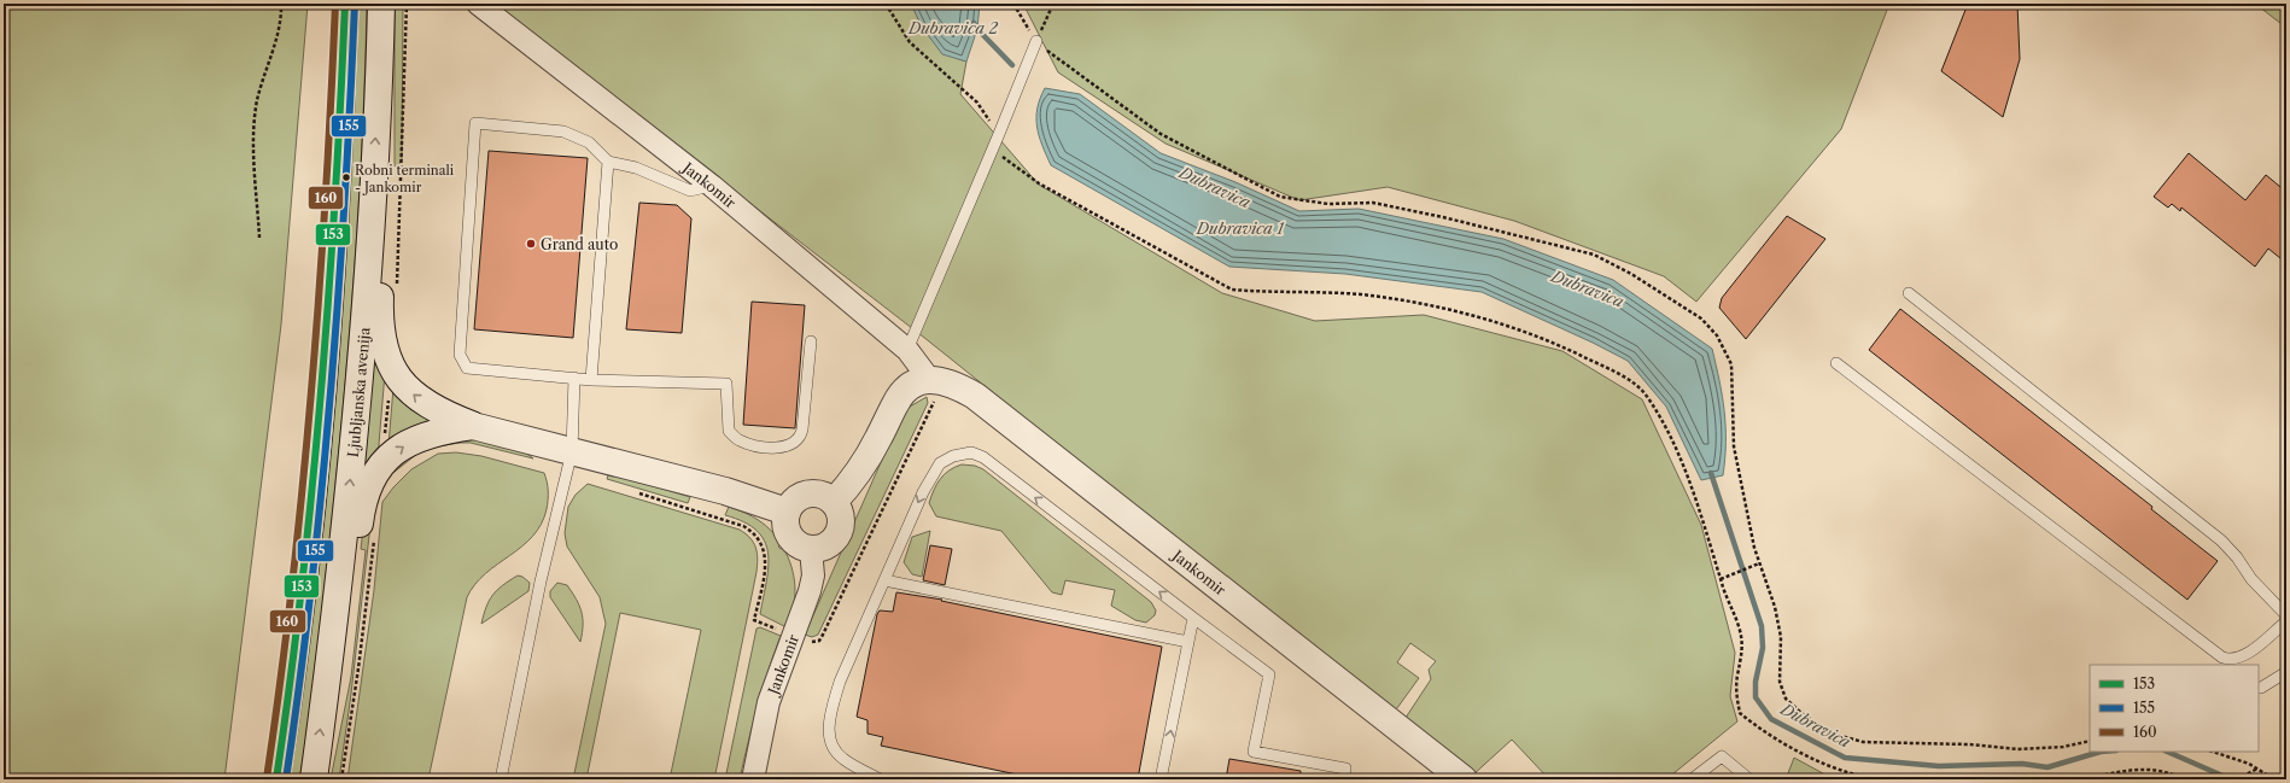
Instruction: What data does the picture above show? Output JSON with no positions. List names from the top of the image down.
{
  "streets": {
    "main road": ["Jankomir", "Ljubljanska avenija"]
  },
  "water": ["Dubravica 2", "Dubravica", "Dubravica 1"],
  "places": ["Robni terminali - Jankomir", "Grand auto"],
  "lines": ["transit line 153", "transit line 155", "transit line 160"],
  "legend": ["153", "155", "160"]
}
